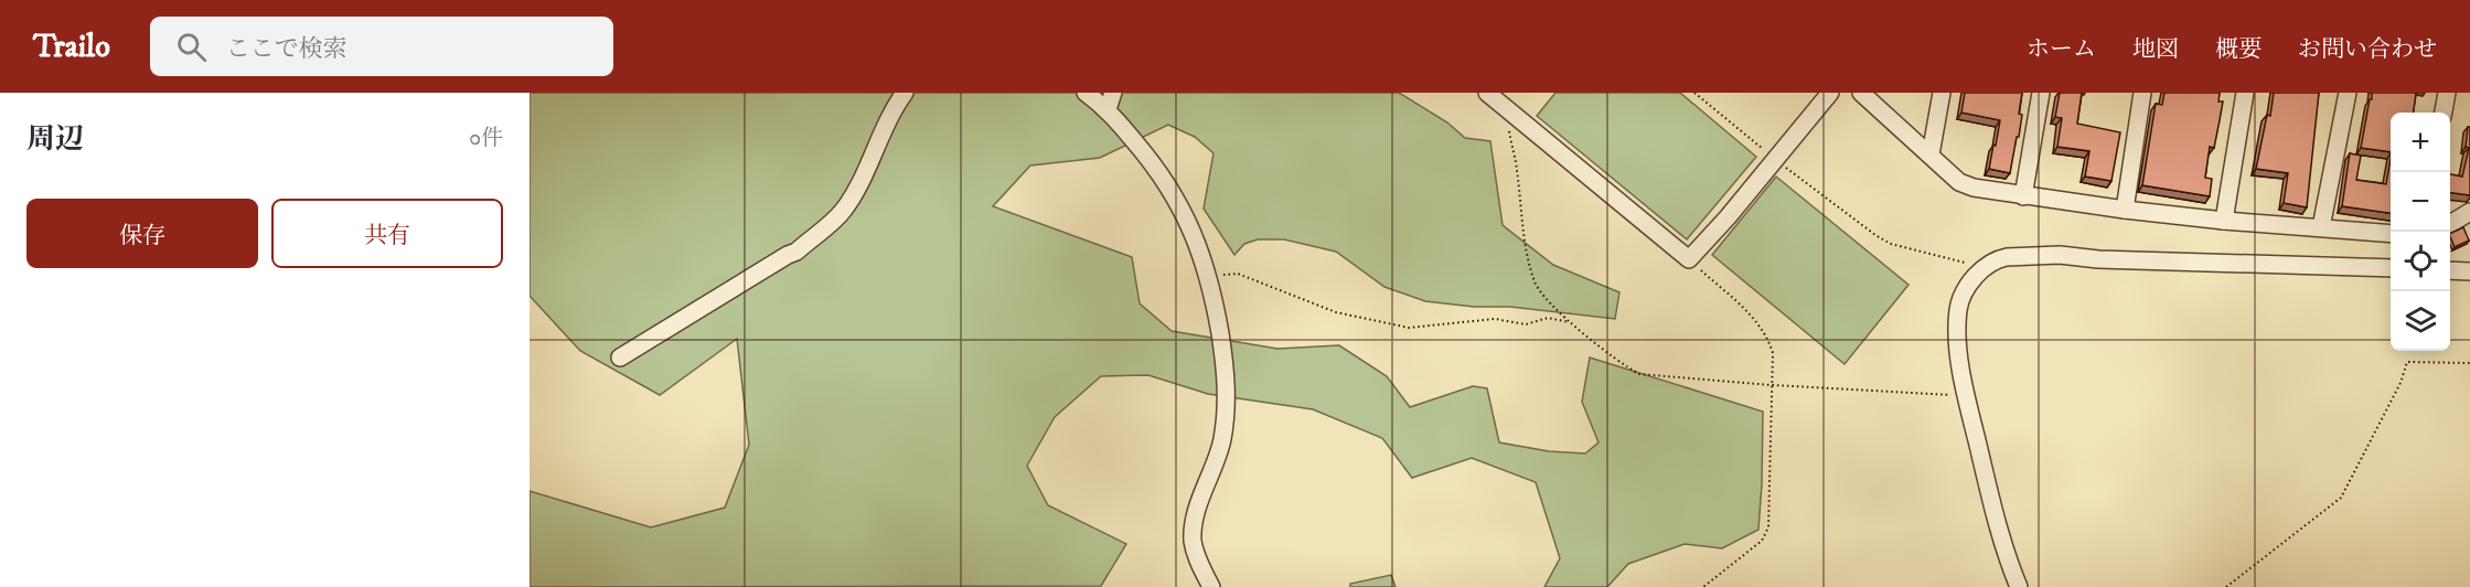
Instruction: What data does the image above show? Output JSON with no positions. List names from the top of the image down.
{
  "page": {
    "header": "Trailo",
    "search": "ここで検索",
    "nav": [
      "ホーム",
      "地図",
      "概要",
      "お問い合わせ"
    ],
    "heading": ["周辺", "0件"],
    "map_buttons": ["+", "−"],
    "buttons": ["保存", "共有"]
  }
}
